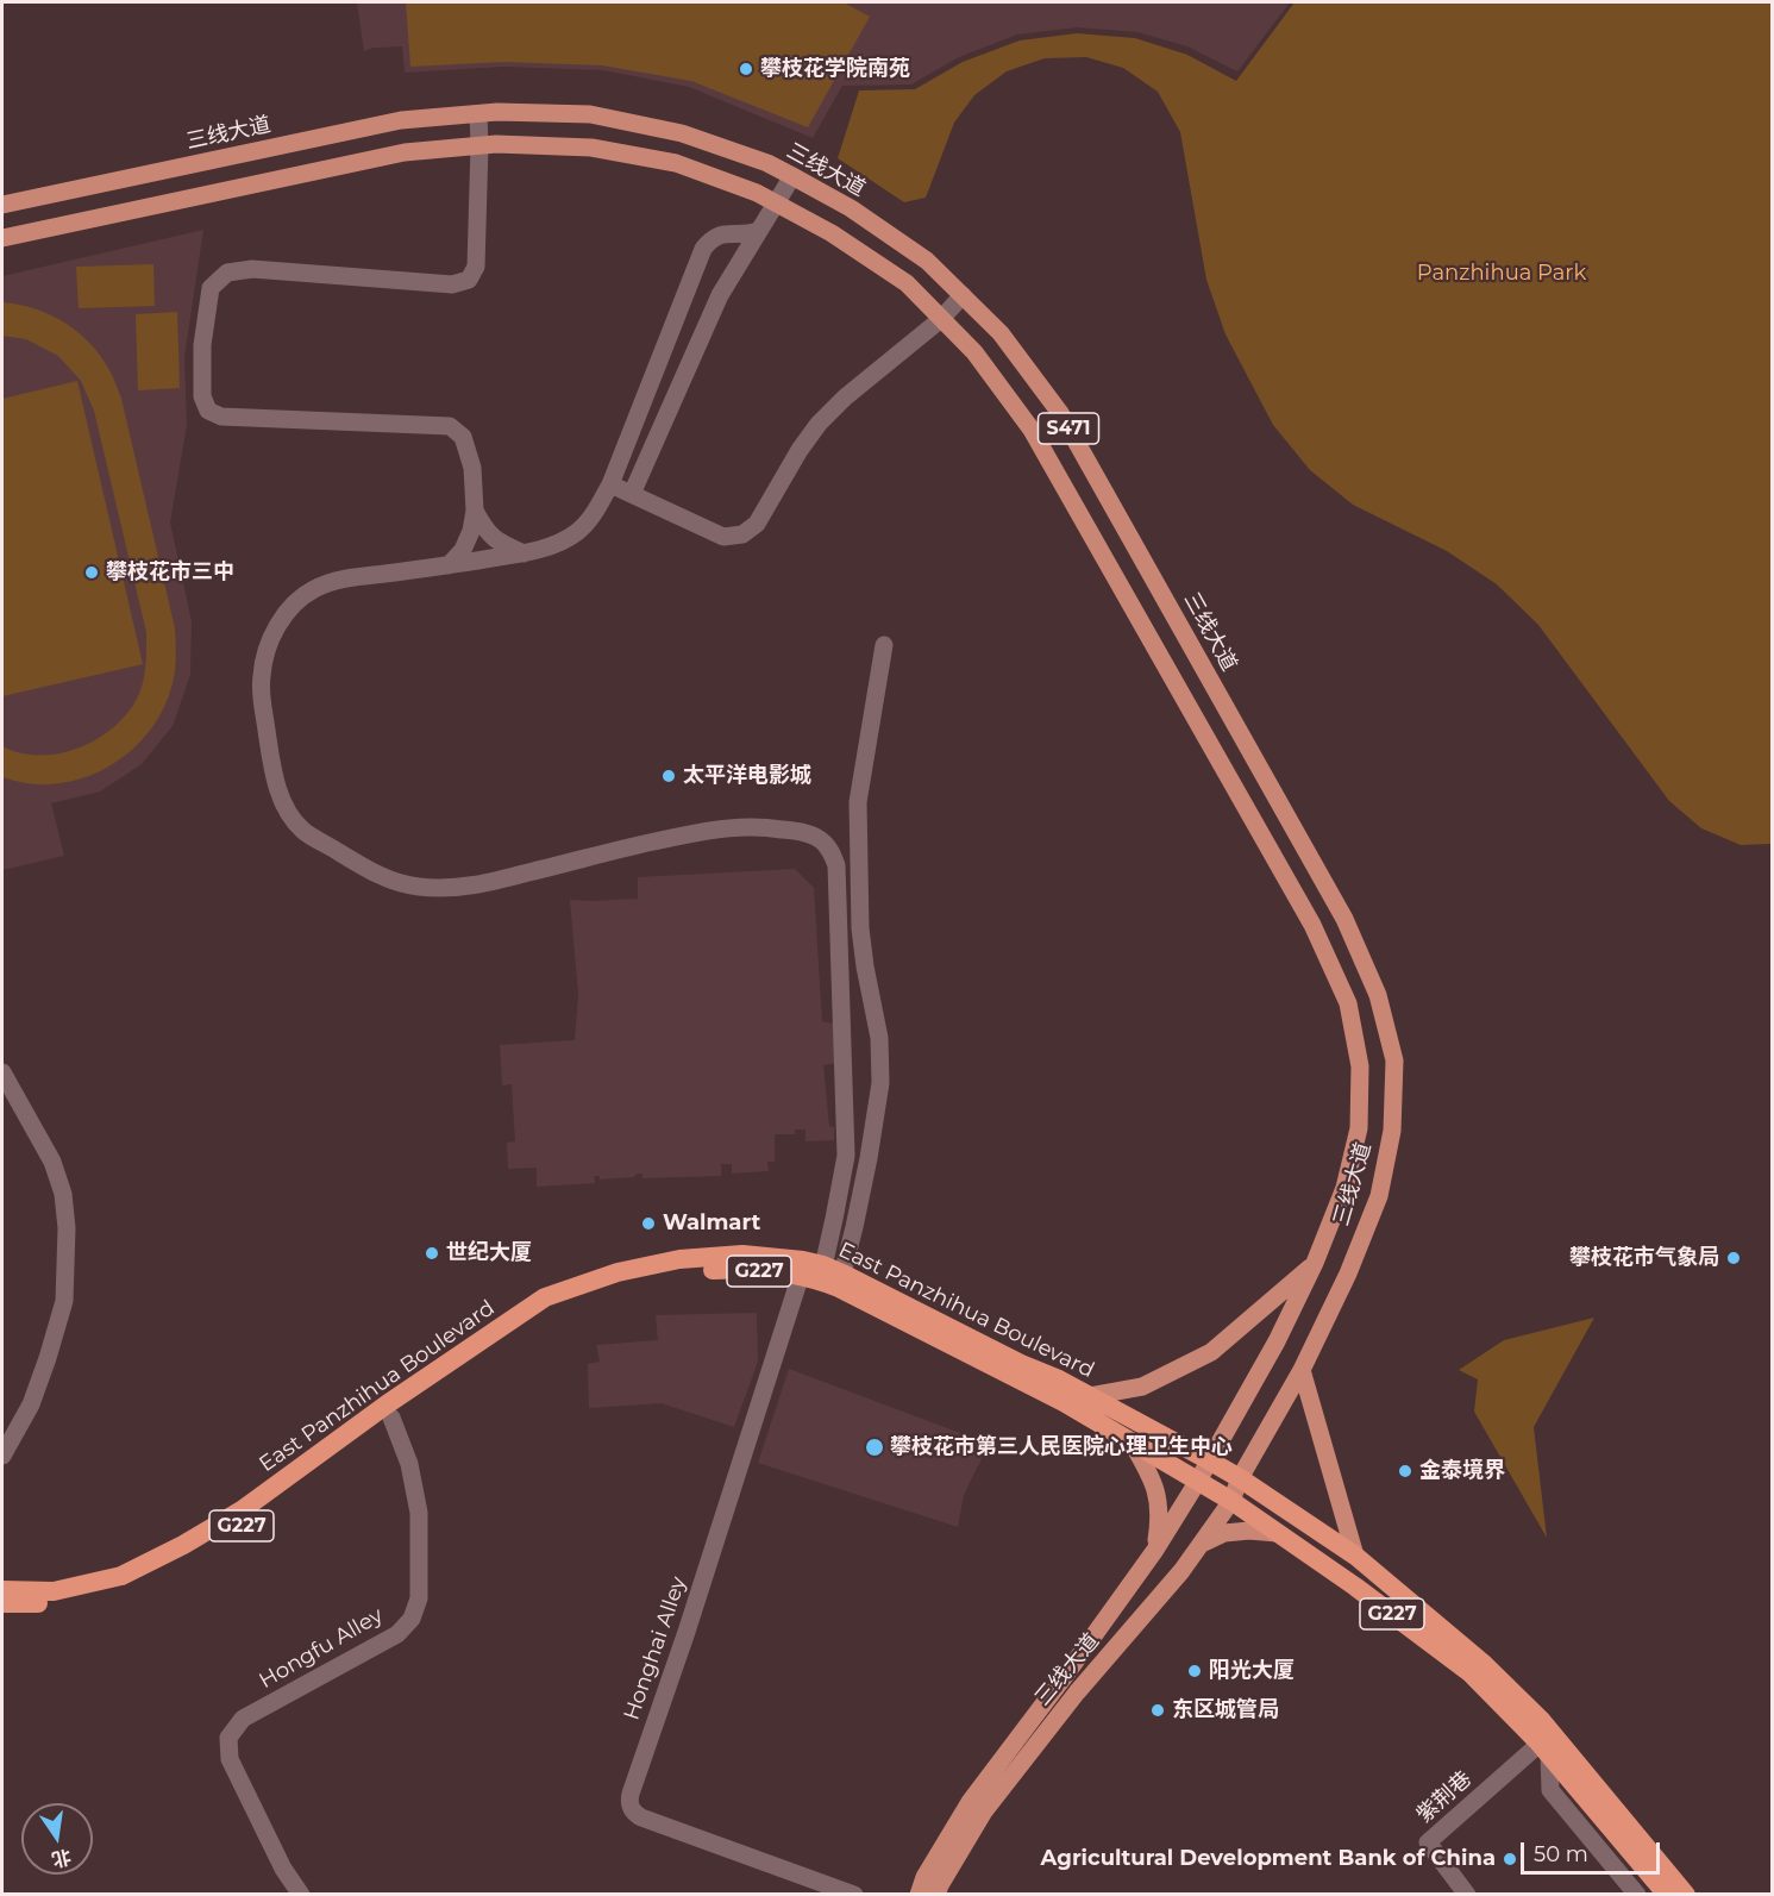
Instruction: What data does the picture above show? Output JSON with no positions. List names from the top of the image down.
{
  "streets": {
    "highway": ["G227", "East Panzhihua Boulevard"],
    "main road": ["三线大道", "S471"],
    "street": ["Hongfu Alley", "Honghai Alley", "紫荆巷"]
  },
  "crossings": [
    ["三线大道", "East Panzhihua Boulevard"],
    ["East Panzhihua Boulevard", "Hongfu Alley"],
    ["East Panzhihua Boulevard", "Honghai Alley"],
    ["East Panzhihua Boulevard", "紫荆巷"]
  ],
  "parks": ["Panzhihua Park"],
  "places": [
    "攀枝花学院南苑",
    "攀枝花市三中",
    "太平洋电影城",
    "Walmart",
    "世纪大厦",
    "攀枝花市气象局",
    "攀枝花市第三人民医院心理卫生中心",
    "金泰境界",
    "阳光大厦",
    "东区城管局",
    "Agricultural Development Bank of China"
  ],
  "scale_bar": "50 m",
  "north": "bottom"
}
